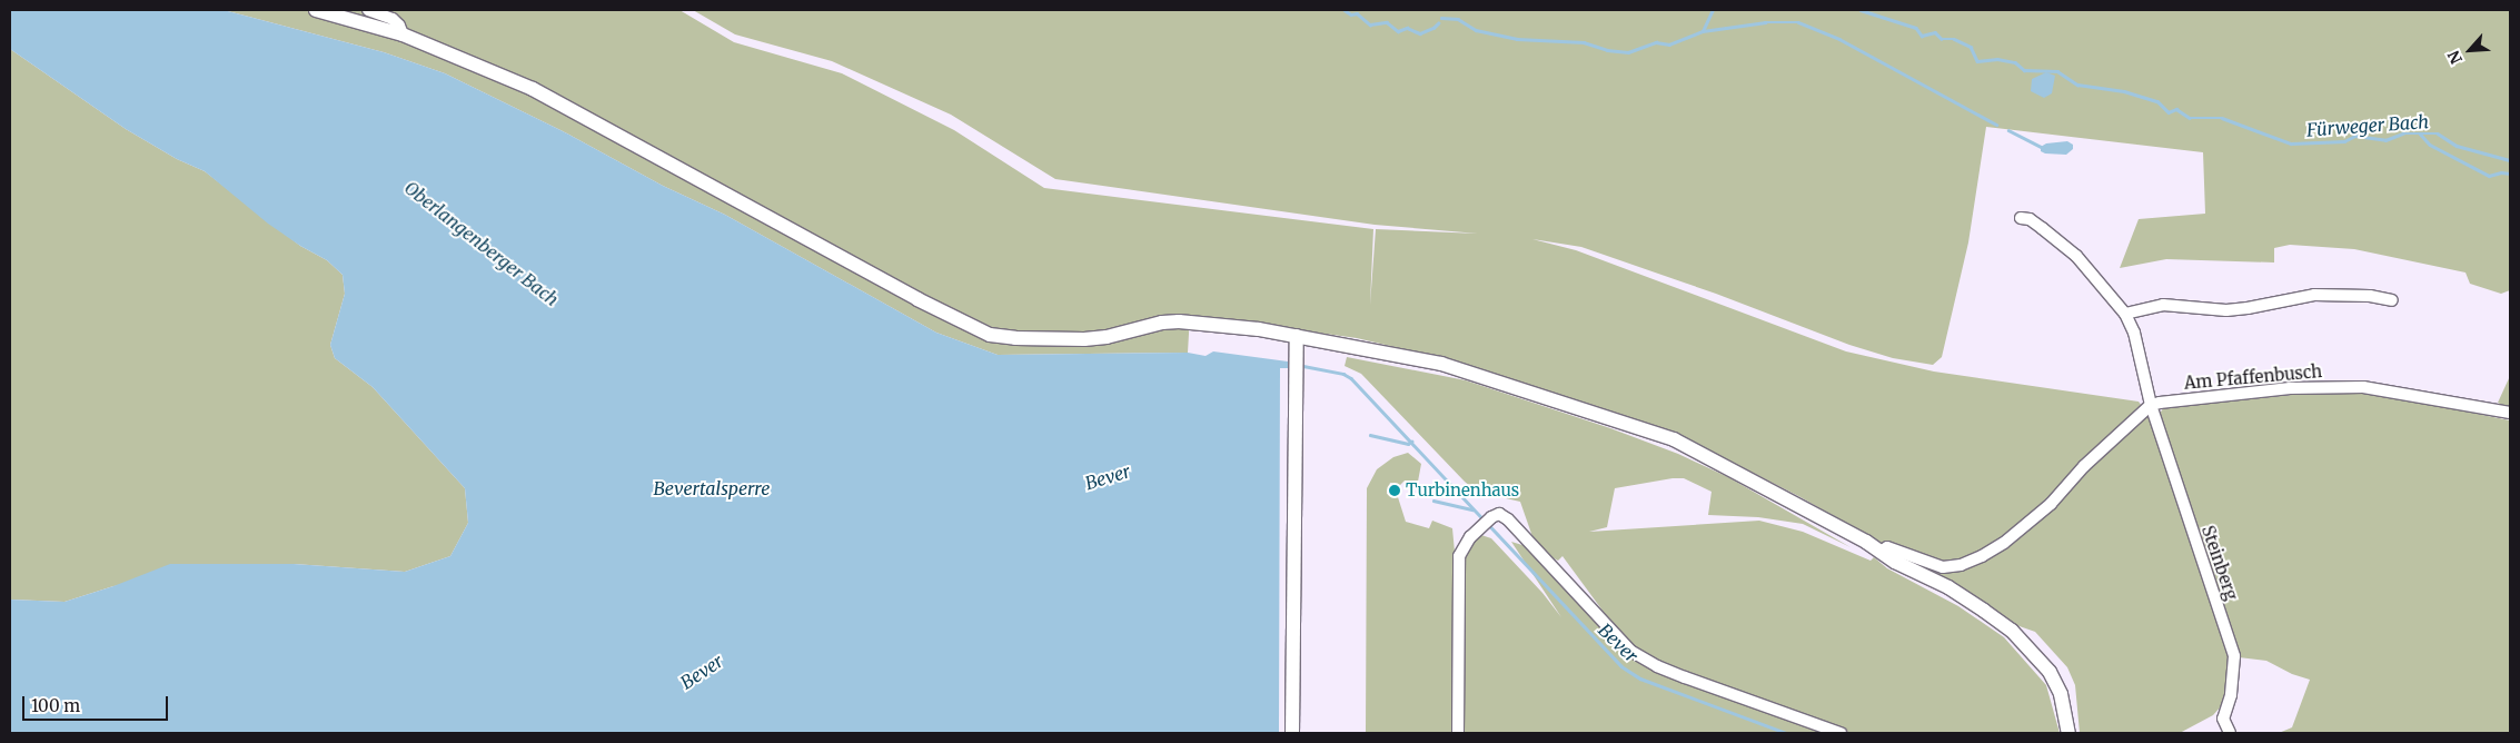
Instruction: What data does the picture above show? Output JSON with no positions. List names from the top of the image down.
{
  "streets": {
    "street": ["Am Pfaffenbusch", "Steinberg"]
  },
  "crossings": [
    ["Am Pfaffenbusch", "Steinberg"]
  ],
  "water": [
    "Fürweger Bach",
    "Oberlangenberger Bach",
    "Bever",
    "Bevertalsperre"
  ],
  "places": ["Turbinenhaus"],
  "scale_bar": "100 m",
  "north": "bottom left"
}
